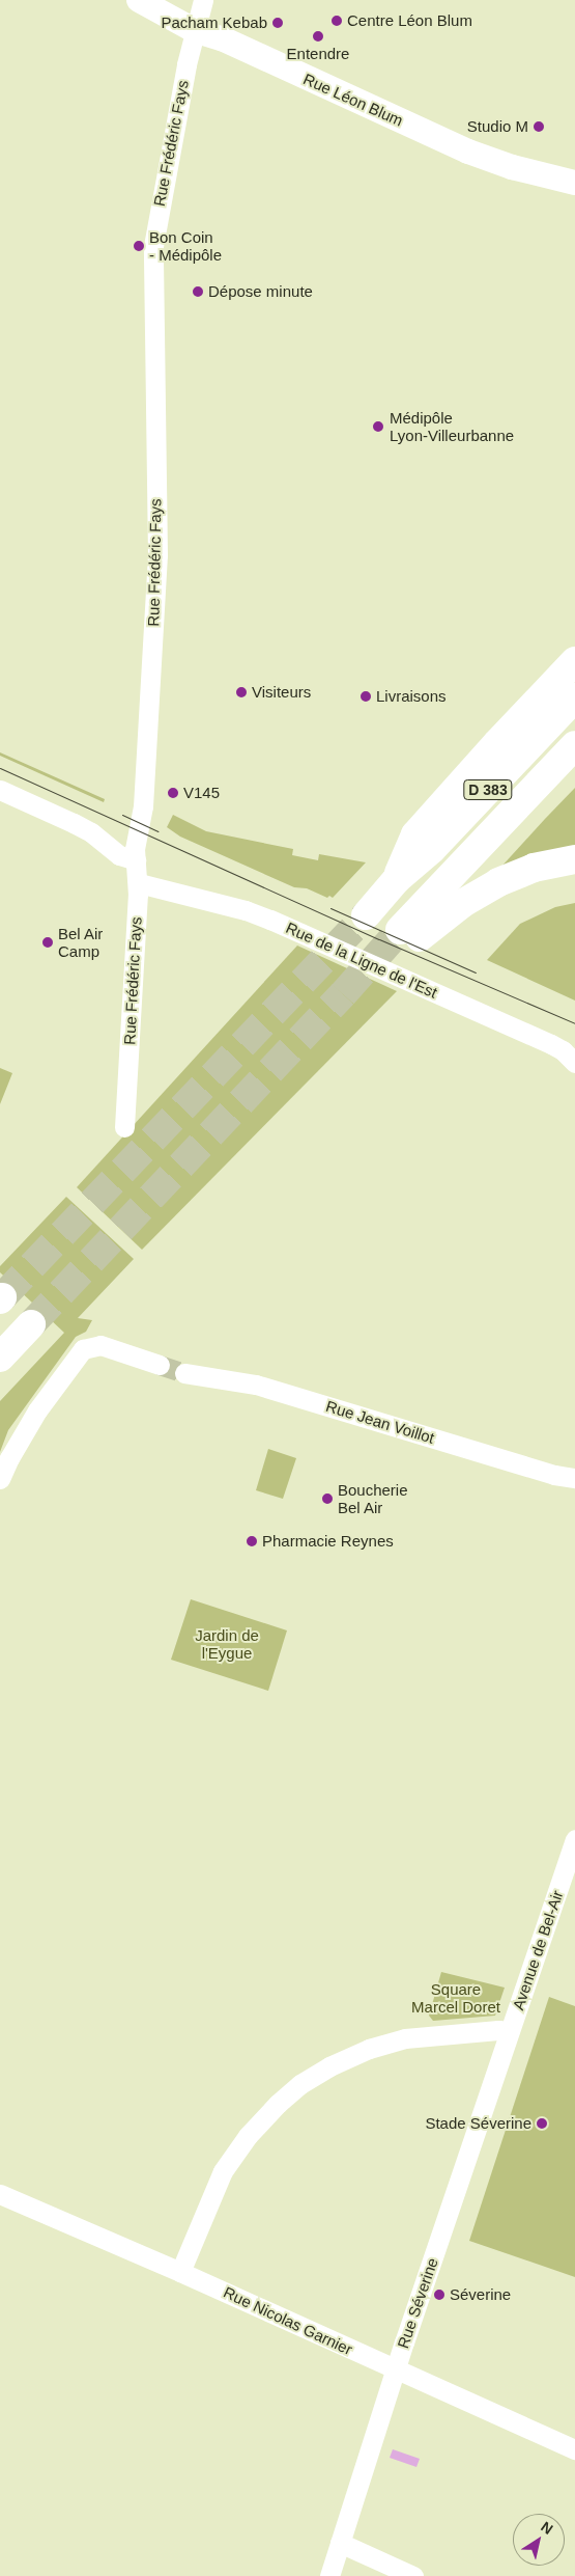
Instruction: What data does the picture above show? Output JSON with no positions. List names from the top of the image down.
{
  "streets": {
    "highway": ["D 383"],
    "main road": ["Rue Léon Blum"],
    "street": [
      "Rue Frédéric Fays",
      "Rue de la Ligne de l'Est",
      "Rue Jean Voillot",
      "Avenue de Bel-Air",
      "Rue Séverine",
      "Rue Nicolas Garnier"
    ]
  },
  "crossings": [
    ["Rue Léon Blum", "Rue Frédéric Fays"],
    ["Rue Frédéric Fays", "Rue de la Ligne de l'Est"],
    ["Avenue de Bel-Air", "Rue Séverine"],
    ["Rue Séverine", "Rue Nicolas Garnier"]
  ],
  "parks": ["Jardin de l'Eygue", "Square Marcel Doret"],
  "places": [
    "Centre Léon Blum",
    "Pacham Kebab",
    "Entendre",
    "Studio M",
    "Bon Coin - Médipôle",
    "Dépose minute",
    "Médipôle Lyon-Villeurbanne",
    "Visiteurs",
    "Livraisons",
    "V145",
    "Bel Air Camp",
    "Boucherie Bel Air",
    "Pharmacie Reynes",
    "Stade Séverine",
    "Séverine"
  ],
  "north": "top right"
}
